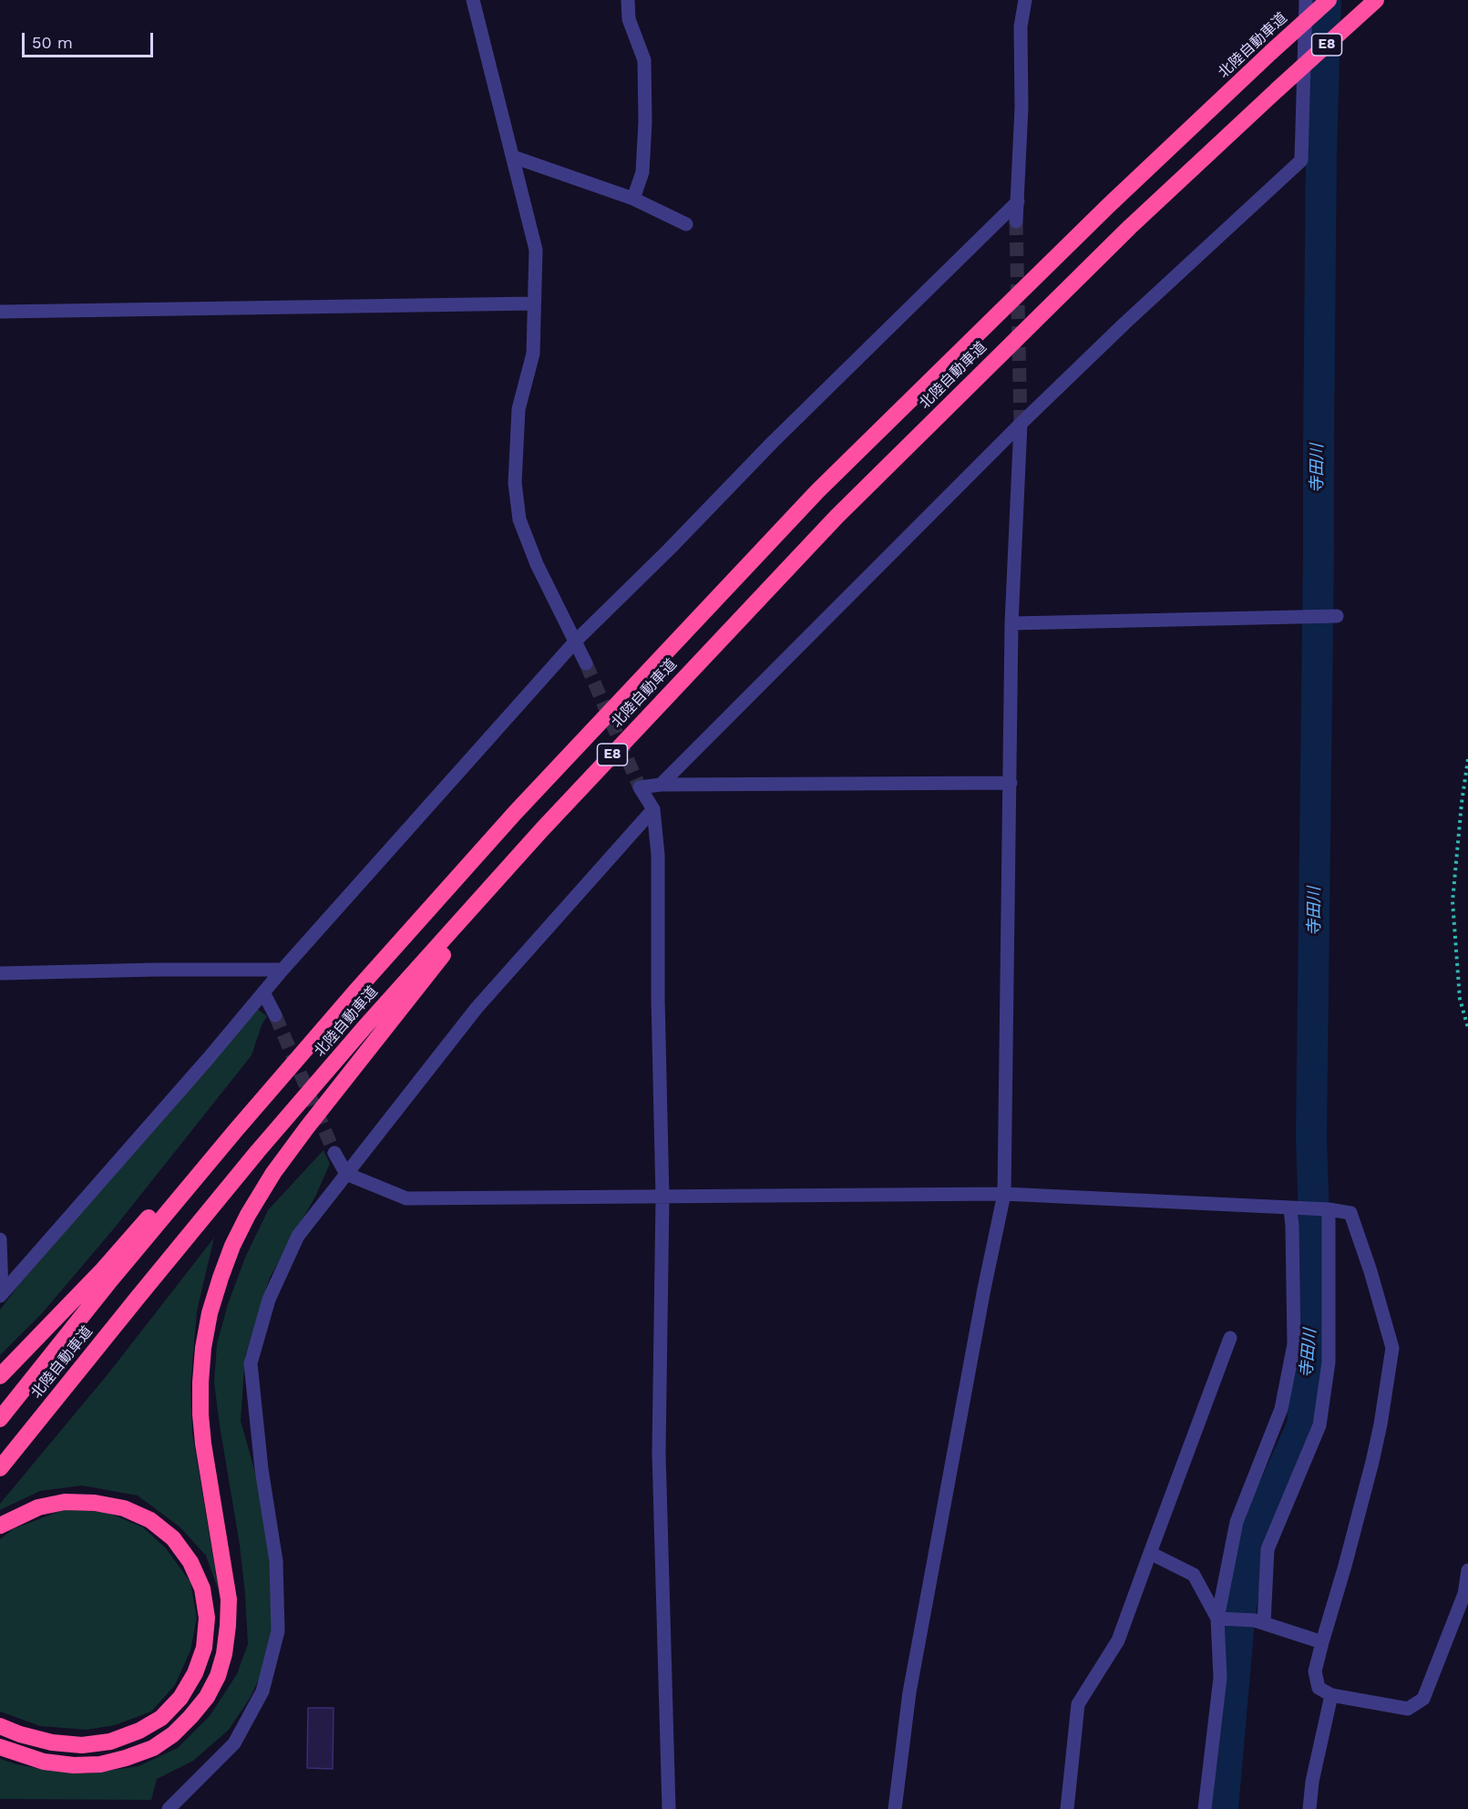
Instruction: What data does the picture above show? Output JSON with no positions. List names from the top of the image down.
{
  "streets": {
    "highway": ["E8", "北陸自動車道"]
  },
  "water": ["寺田川"],
  "scale_bar": "50 m"
}
